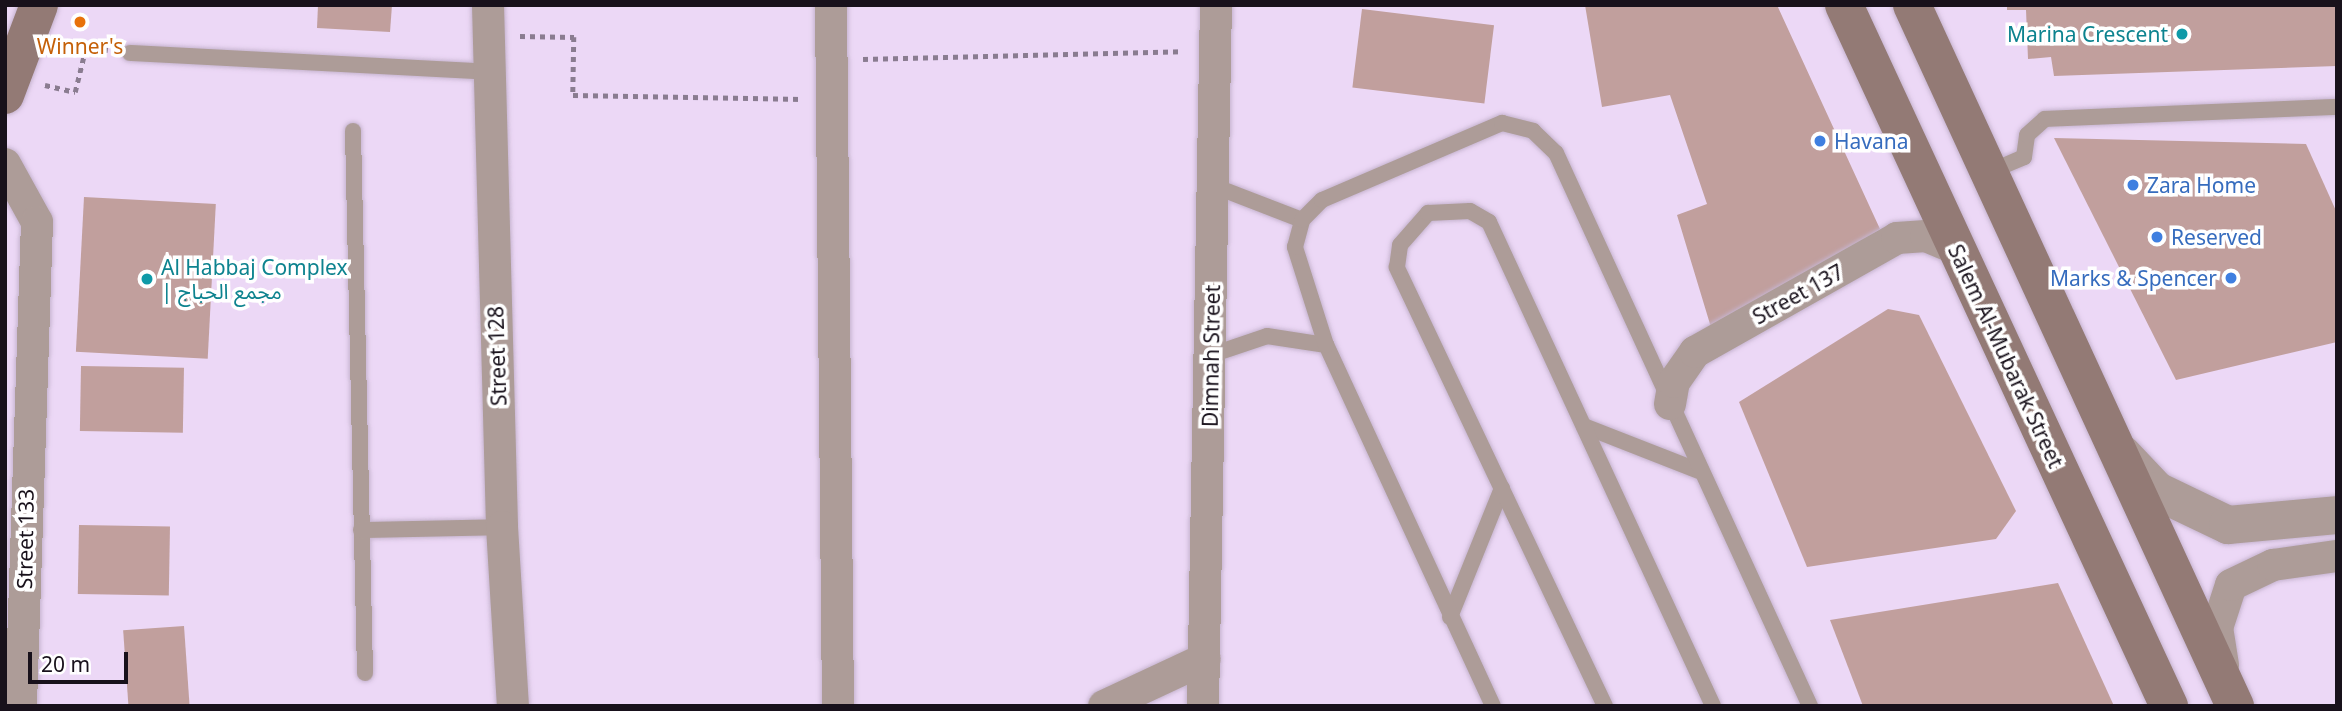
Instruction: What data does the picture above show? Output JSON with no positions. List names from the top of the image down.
{
  "streets": {
    "main road": ["Salem Al-Mubarak Street"],
    "street": [
      "Street 137",
      "Street 128",
      "Dimnah Street",
      "Street 133"
    ]
  },
  "crossings": [
    ["Street 137", "Salem Al-Mubarak Street"]
  ],
  "places": [
    "Winner's",
    "Marina Crescent",
    "Havana",
    "Zara Home",
    "Reserved",
    "Marks & Spencer",
    "Al Habbaj Complex | مجمع الحباج"
  ],
  "scale_bar": "20 m"
}
